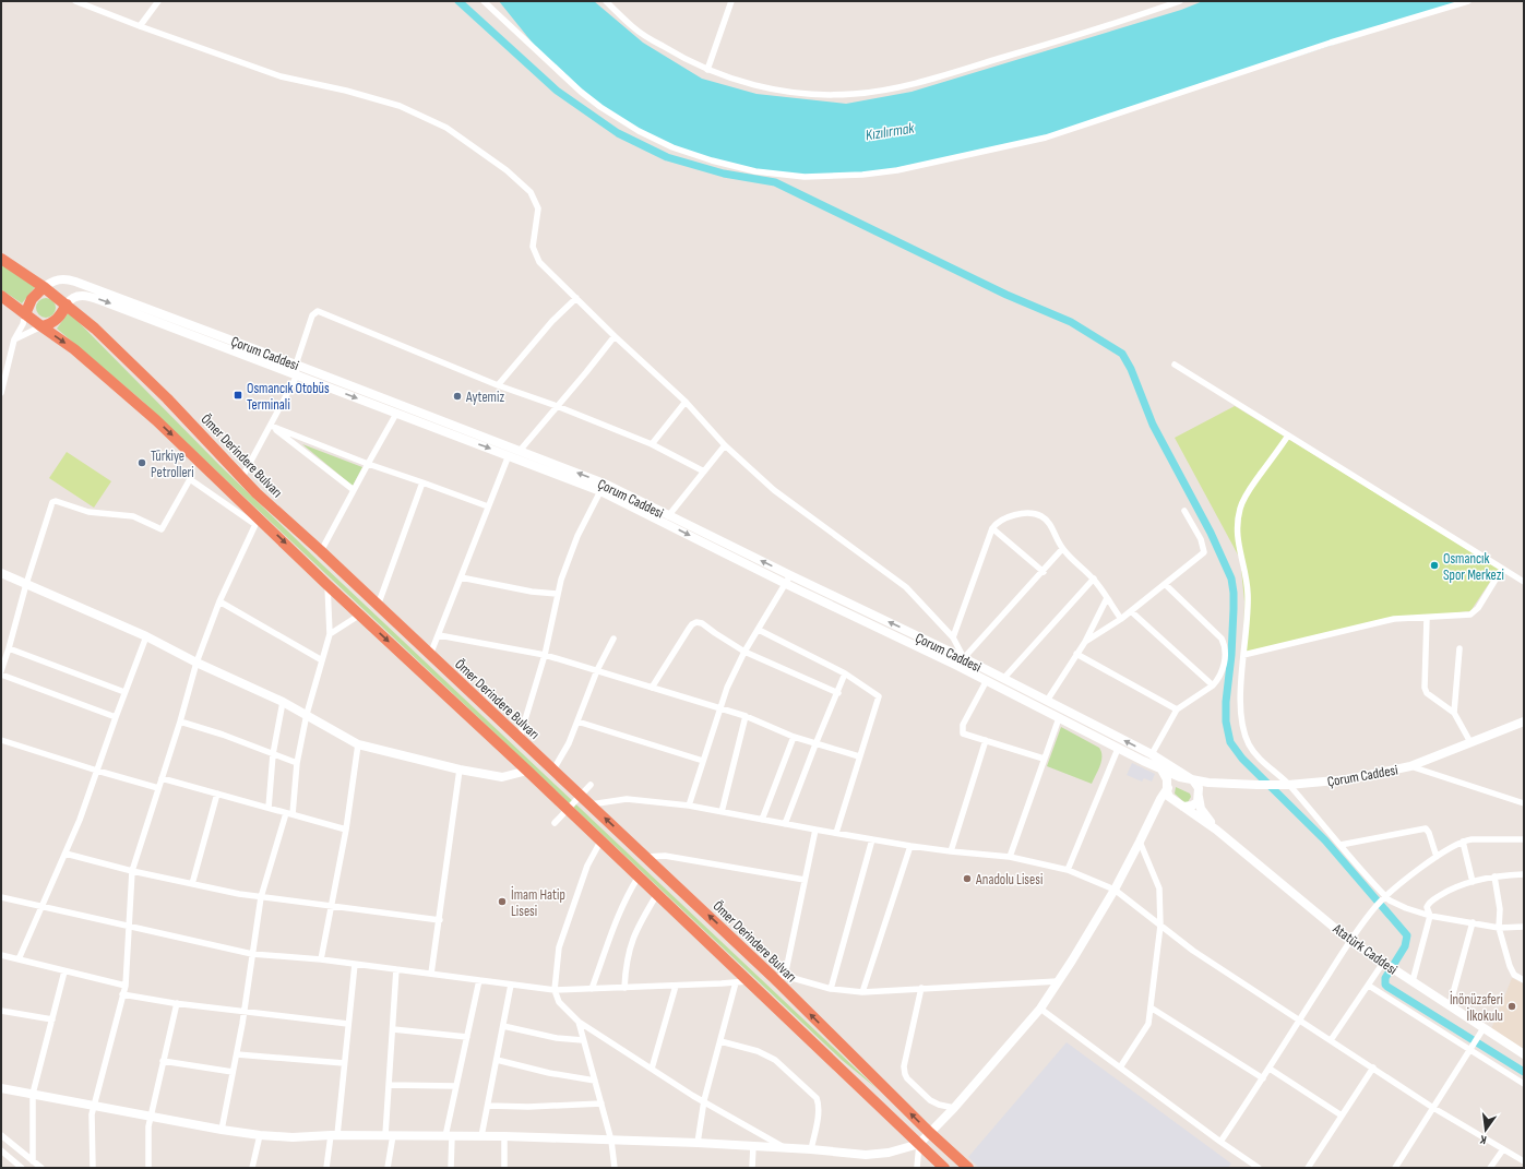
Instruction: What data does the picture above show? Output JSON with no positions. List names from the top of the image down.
{
  "streets": {
    "highway": ["Ömer Derindere Bulvarı"],
    "main road": ["Çorum Caddesi", "Atatürk Caddesi"]
  },
  "crossings": [
    ["Çorum Caddesi", "Ömer Derindere Bulvarı"]
  ],
  "water": ["Kızılırmak"],
  "places": {
    "transit": ["Osmancık Otobüs Terminali"],
    "other": [
      "Aytemiz",
      "Türkiye Petrolleri",
      "Osmancık Spor Merkezi",
      "Anadolu Lisesi",
      "İmam Hatip Lisesi",
      "İnönüzaferi İlkokulu"
    ]
  },
  "north": "bottom"
}
